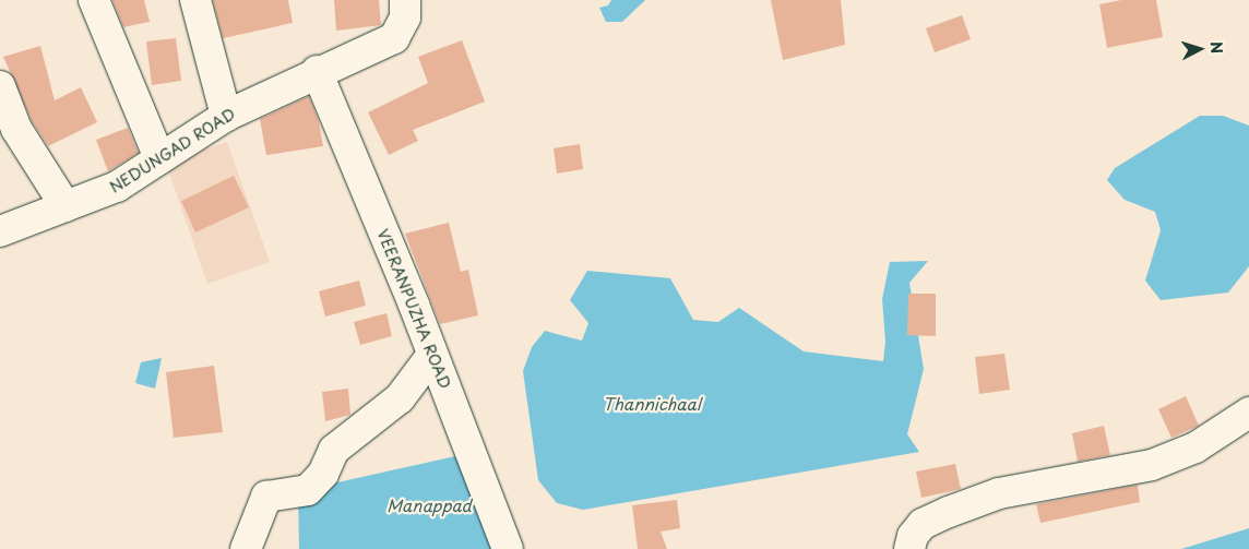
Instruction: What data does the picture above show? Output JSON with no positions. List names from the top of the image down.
{
  "streets": {
    "street": ["NEDUNGAD ROAD", "VEERANPUZHA ROAD"]
  },
  "crossings": [
    ["NEDUNGAD ROAD", "VEERANPUZHA ROAD"]
  ],
  "water": ["Thannichaal", "Manappad"],
  "north": "right"
}
